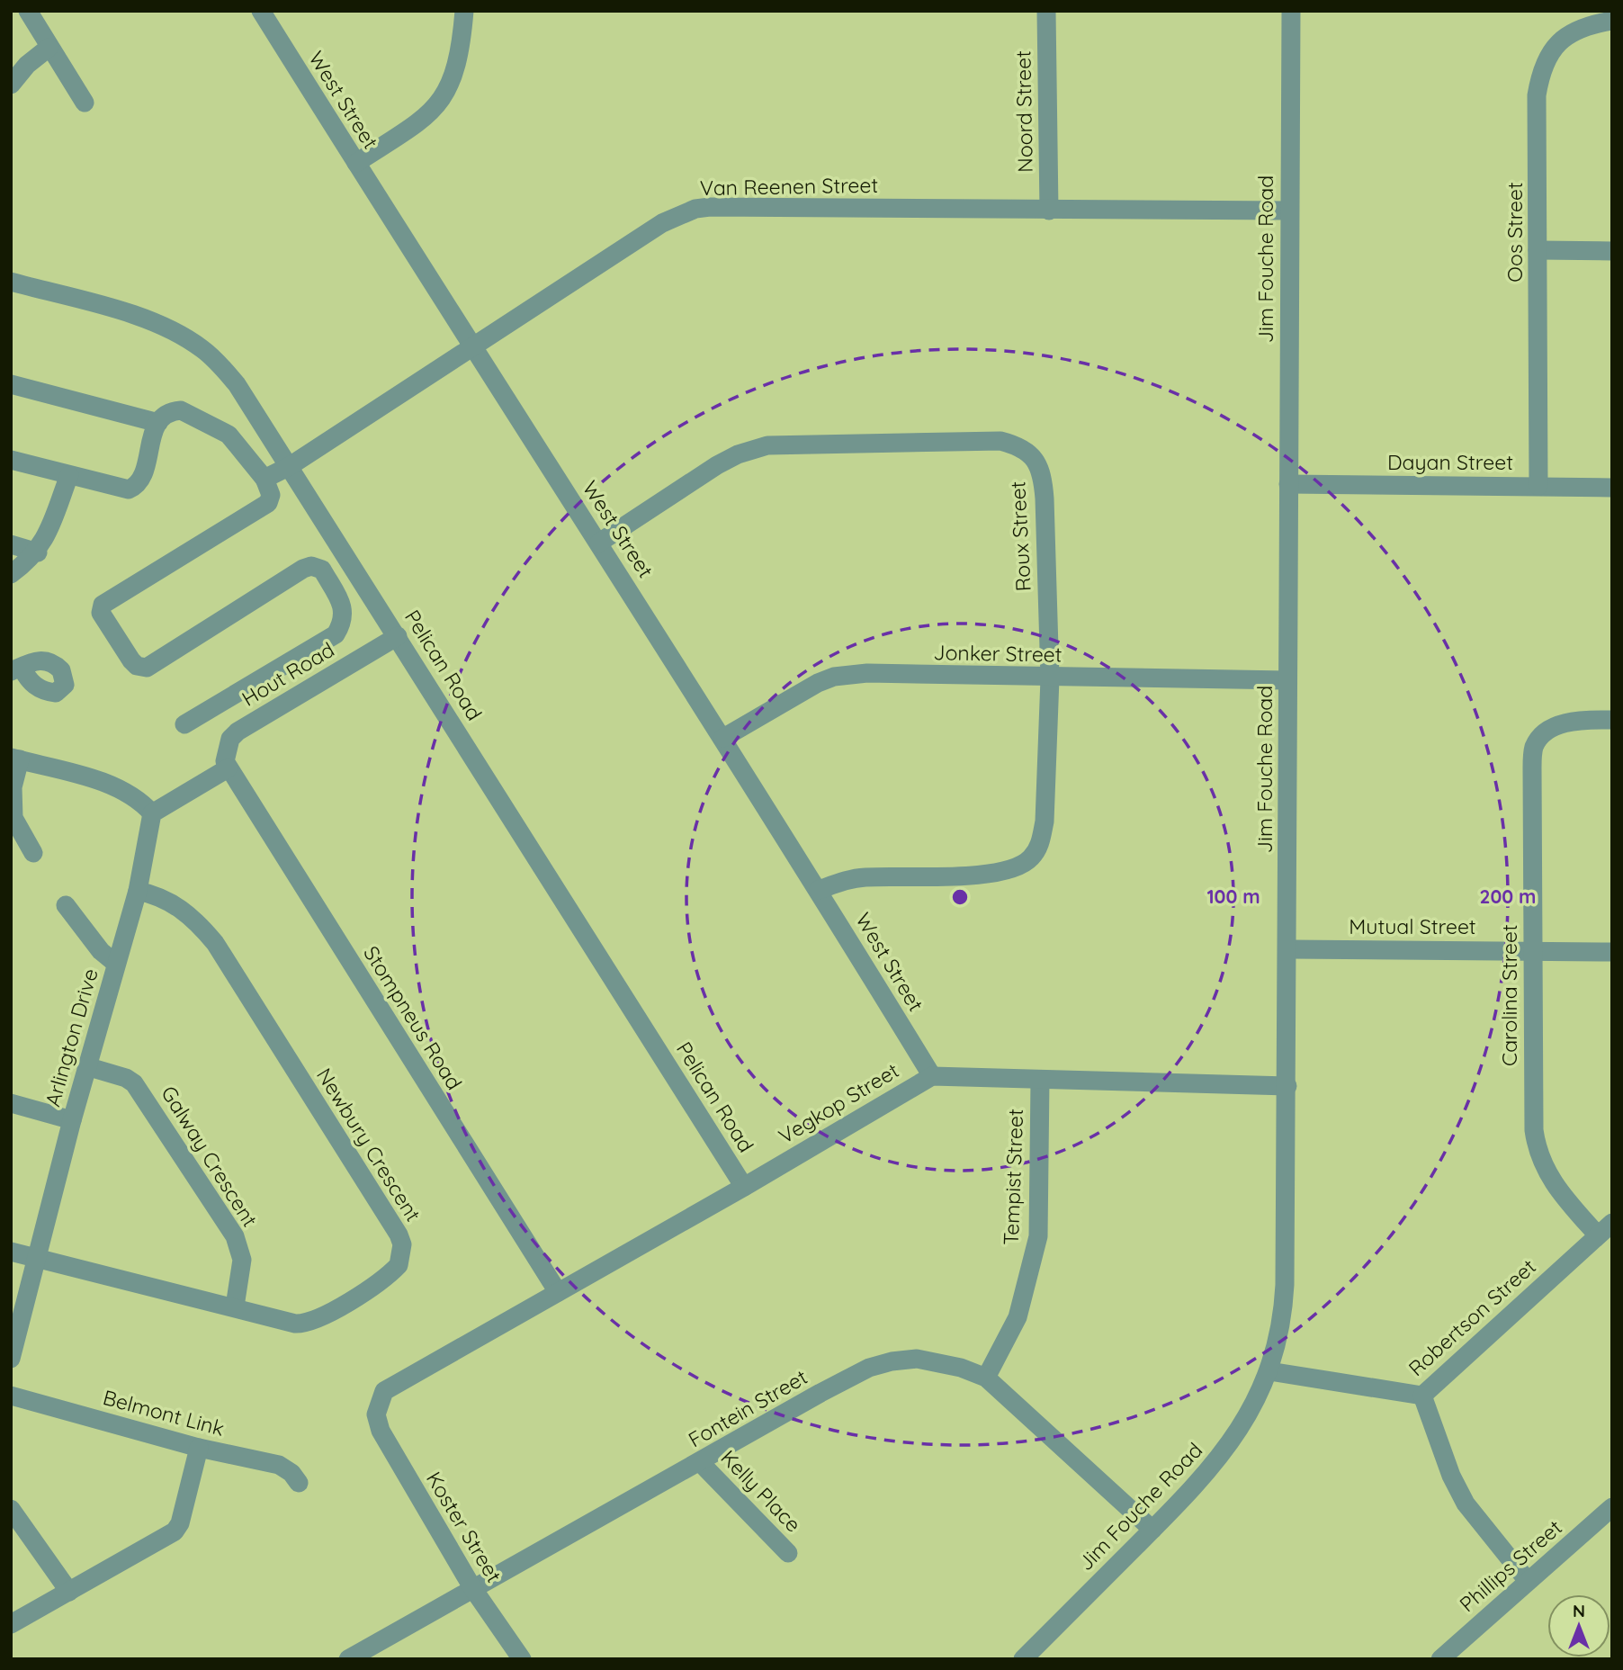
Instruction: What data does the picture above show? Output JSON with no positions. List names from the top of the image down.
{
  "streets": {
    "street": [
      "West Street",
      "Noord Street",
      "Van Reenen Street",
      "Oos Street",
      "Jim Fouche Road",
      "Dayan Street",
      "Roux Street",
      "Jonker Street",
      "Pelican Road",
      "Hout Road",
      "Mutual Street",
      "Carolina Street",
      "Stompneus Road",
      "Arlington Drive",
      "Vegkop Street",
      "Newbury Crescent",
      "Galway Crescent",
      "Tempist Street",
      "Robertson Street",
      "Fontein Street",
      "Belmont Link",
      "Kelly Place",
      "Koster Street",
      "Phillips Street"
    ]
  },
  "crossings": [
    ["West Street", "Van Reenen Street"],
    ["West Street", "Roux Street"],
    ["West Street", "Jonker Street"],
    ["West Street", "Vegkop Street"],
    ["Noord Street", "Van Reenen Street"],
    ["Van Reenen Street", "Jim Fouche Road"],
    ["Van Reenen Street", "Pelican Road"],
    ["Oos Street", "Dayan Street"],
    ["Jim Fouche Road", "Dayan Street"],
    ["Jim Fouche Road", "Jonker Street"],
    ["Jim Fouche Road", "Mutual Street"],
    ["Jim Fouche Road", "Vegkop Street"],
    ["Jim Fouche Road", "Robertson Street"],
    ["Jim Fouche Road", "Fontein Street"],
    ["Roux Street", "Jonker Street"],
    ["Pelican Road", "Hout Road"],
    ["Pelican Road", "Vegkop Street"],
    ["Hout Road", "Stompneus Road"],
    ["Mutual Street", "Carolina Street"],
    ["Carolina Street", "Robertson Street"],
    ["Stompneus Road", "Vegkop Street"],
    ["Arlington Drive", "Newbury Crescent"],
    ["Arlington Drive", "Galway Crescent"],
    ["Vegkop Street", "Tempist Street"],
    ["Vegkop Street", "Koster Street"],
    ["Newbury Crescent", "Galway Crescent"],
    ["Tempist Street", "Fontein Street"],
    ["Fontein Street", "Kelly Place"],
    ["Fontein Street", "Koster Street"]
  ],
  "north": "top",
  "rings": ["100 m", "200 m"]
}
